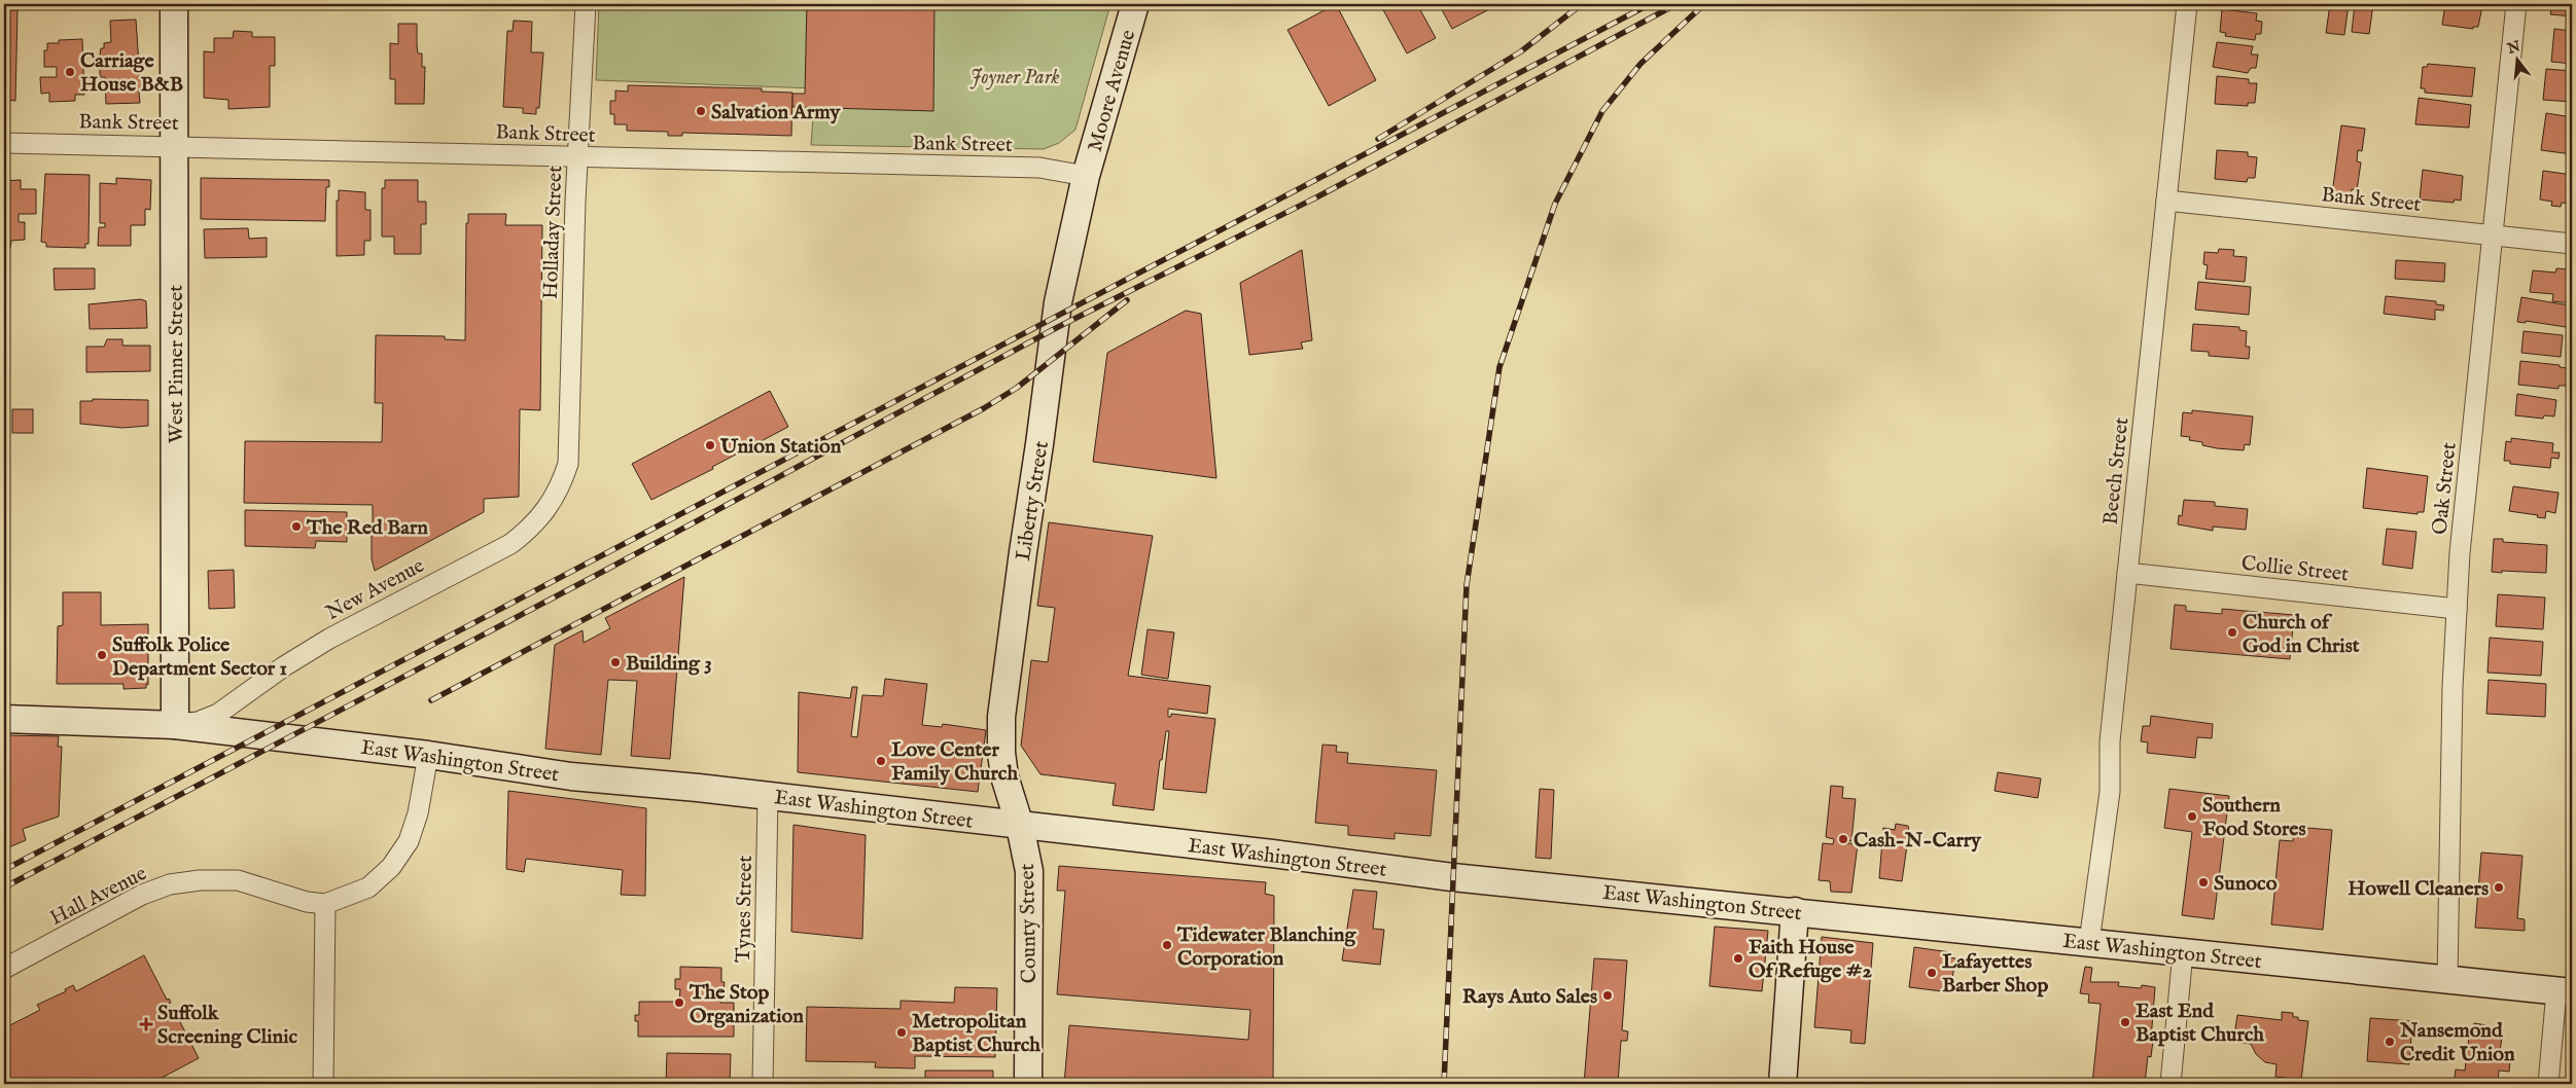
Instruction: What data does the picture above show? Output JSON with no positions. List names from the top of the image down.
{
  "streets": {
    "main road": [
      "Moore Avenue",
      "West Pinner Street",
      "Liberty Street",
      "East Washington Street",
      "County Street"
    ],
    "street": [
      "Bank Street",
      "Holladay Street",
      "Beech Street",
      "Oak Street",
      "Collie Street",
      "New Avenue",
      "Hall Avenue",
      "Tynes Street"
    ]
  },
  "crossings": [
    ["Moore Avenue", "Bank Street"],
    ["Moore Avenue", "Liberty Street"],
    ["Bank Street", "Holladay Street"],
    ["Bank Street", "West Pinner Street"],
    ["Bank Street", "Beech Street"],
    ["Bank Street", "Oak Street"],
    ["Bank Street", "Liberty Street"],
    ["Holladay Street", "New Avenue"],
    ["West Pinner Street", "New Avenue"],
    ["West Pinner Street", "East Washington Street"],
    ["Beech Street", "Collie Street"],
    ["Beech Street", "East Washington Street"],
    ["Oak Street", "Collie Street"],
    ["Oak Street", "East Washington Street"],
    ["Liberty Street", "East Washington Street"],
    ["Liberty Street", "County Street"],
    ["New Avenue", "East Washington Street"],
    ["East Washington Street", "Hall Avenue"],
    ["East Washington Street", "Tynes Street"],
    ["East Washington Street", "County Street"]
  ],
  "parks": ["Joyner Park"],
  "places": {
    "other": [
      "Carriage House B&B",
      "Salvation Army",
      "Union Station",
      "The Red Barn",
      "Church of God in Christ",
      "Suffolk Police Department Sector 1",
      "Building 3",
      "Love Center Family Church",
      "Southern Food Stores",
      "Cash-N-Carry",
      "Sunoco",
      "Howell Cleaners",
      "Tidewater Blanching Corporation",
      "Faith House Of Refuge #2",
      "Lafayettes Barber Shop",
      "Rays Auto Sales",
      "The Stop Organization",
      "East End Baptist Church",
      "Metropolitan Baptist Church",
      "Nansemond Credit Union"
    ],
    "health": ["Suffolk Screening Clinic"]
  },
  "north": "top"
}
